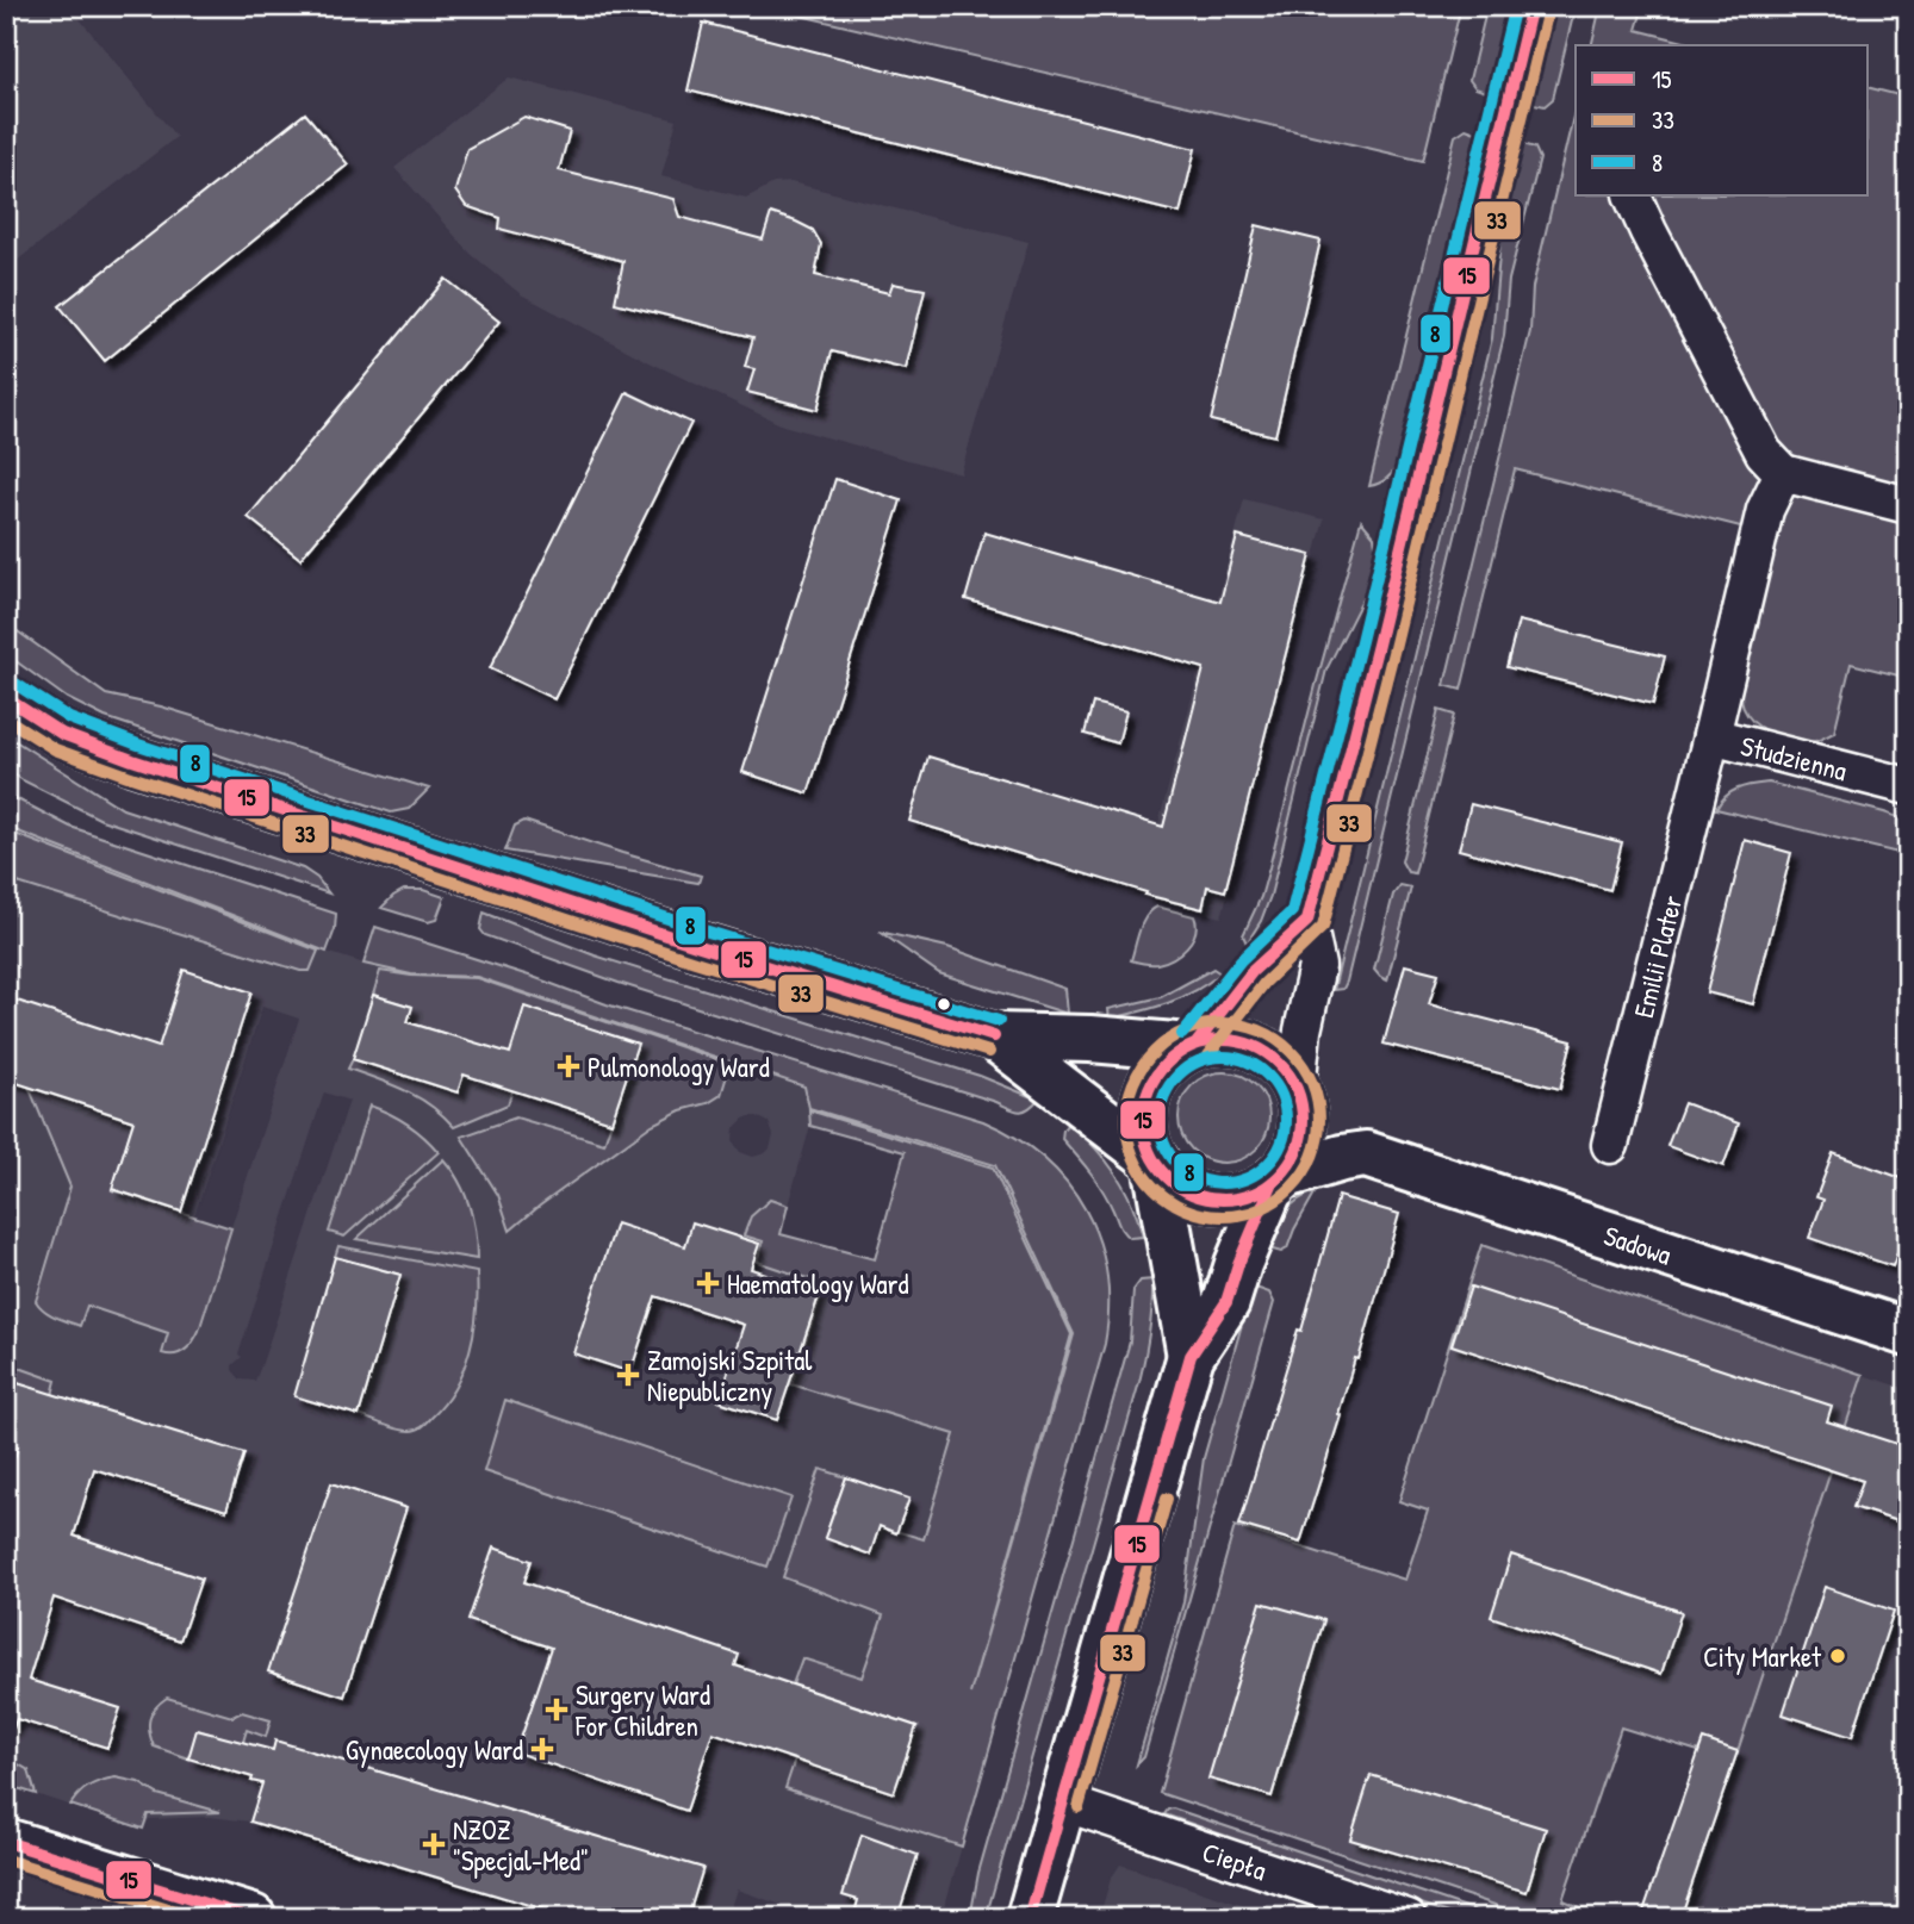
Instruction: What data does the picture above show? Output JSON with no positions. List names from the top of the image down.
{
  "streets": {
    "main road": ["Sadowa"],
    "street": ["Studzienna", "Emilii Plater", "Ciepła"]
  },
  "crossings": [
    ["Studzienna", "Emilii Plater"]
  ],
  "places": {
    "health": [
      "Pulmonology Ward",
      "Haematology Ward",
      "Zamojski Szpital Niepubliczny",
      "Surgery Ward For Children",
      "Gynaecology Ward",
      "NZOZ \"Specjal-Med\""
    ],
    "other": ["City Market"]
  },
  "lines": ["transit line 15", "transit line 8", "transit line 33"],
  "legend": ["15", "33", "8"]
}
